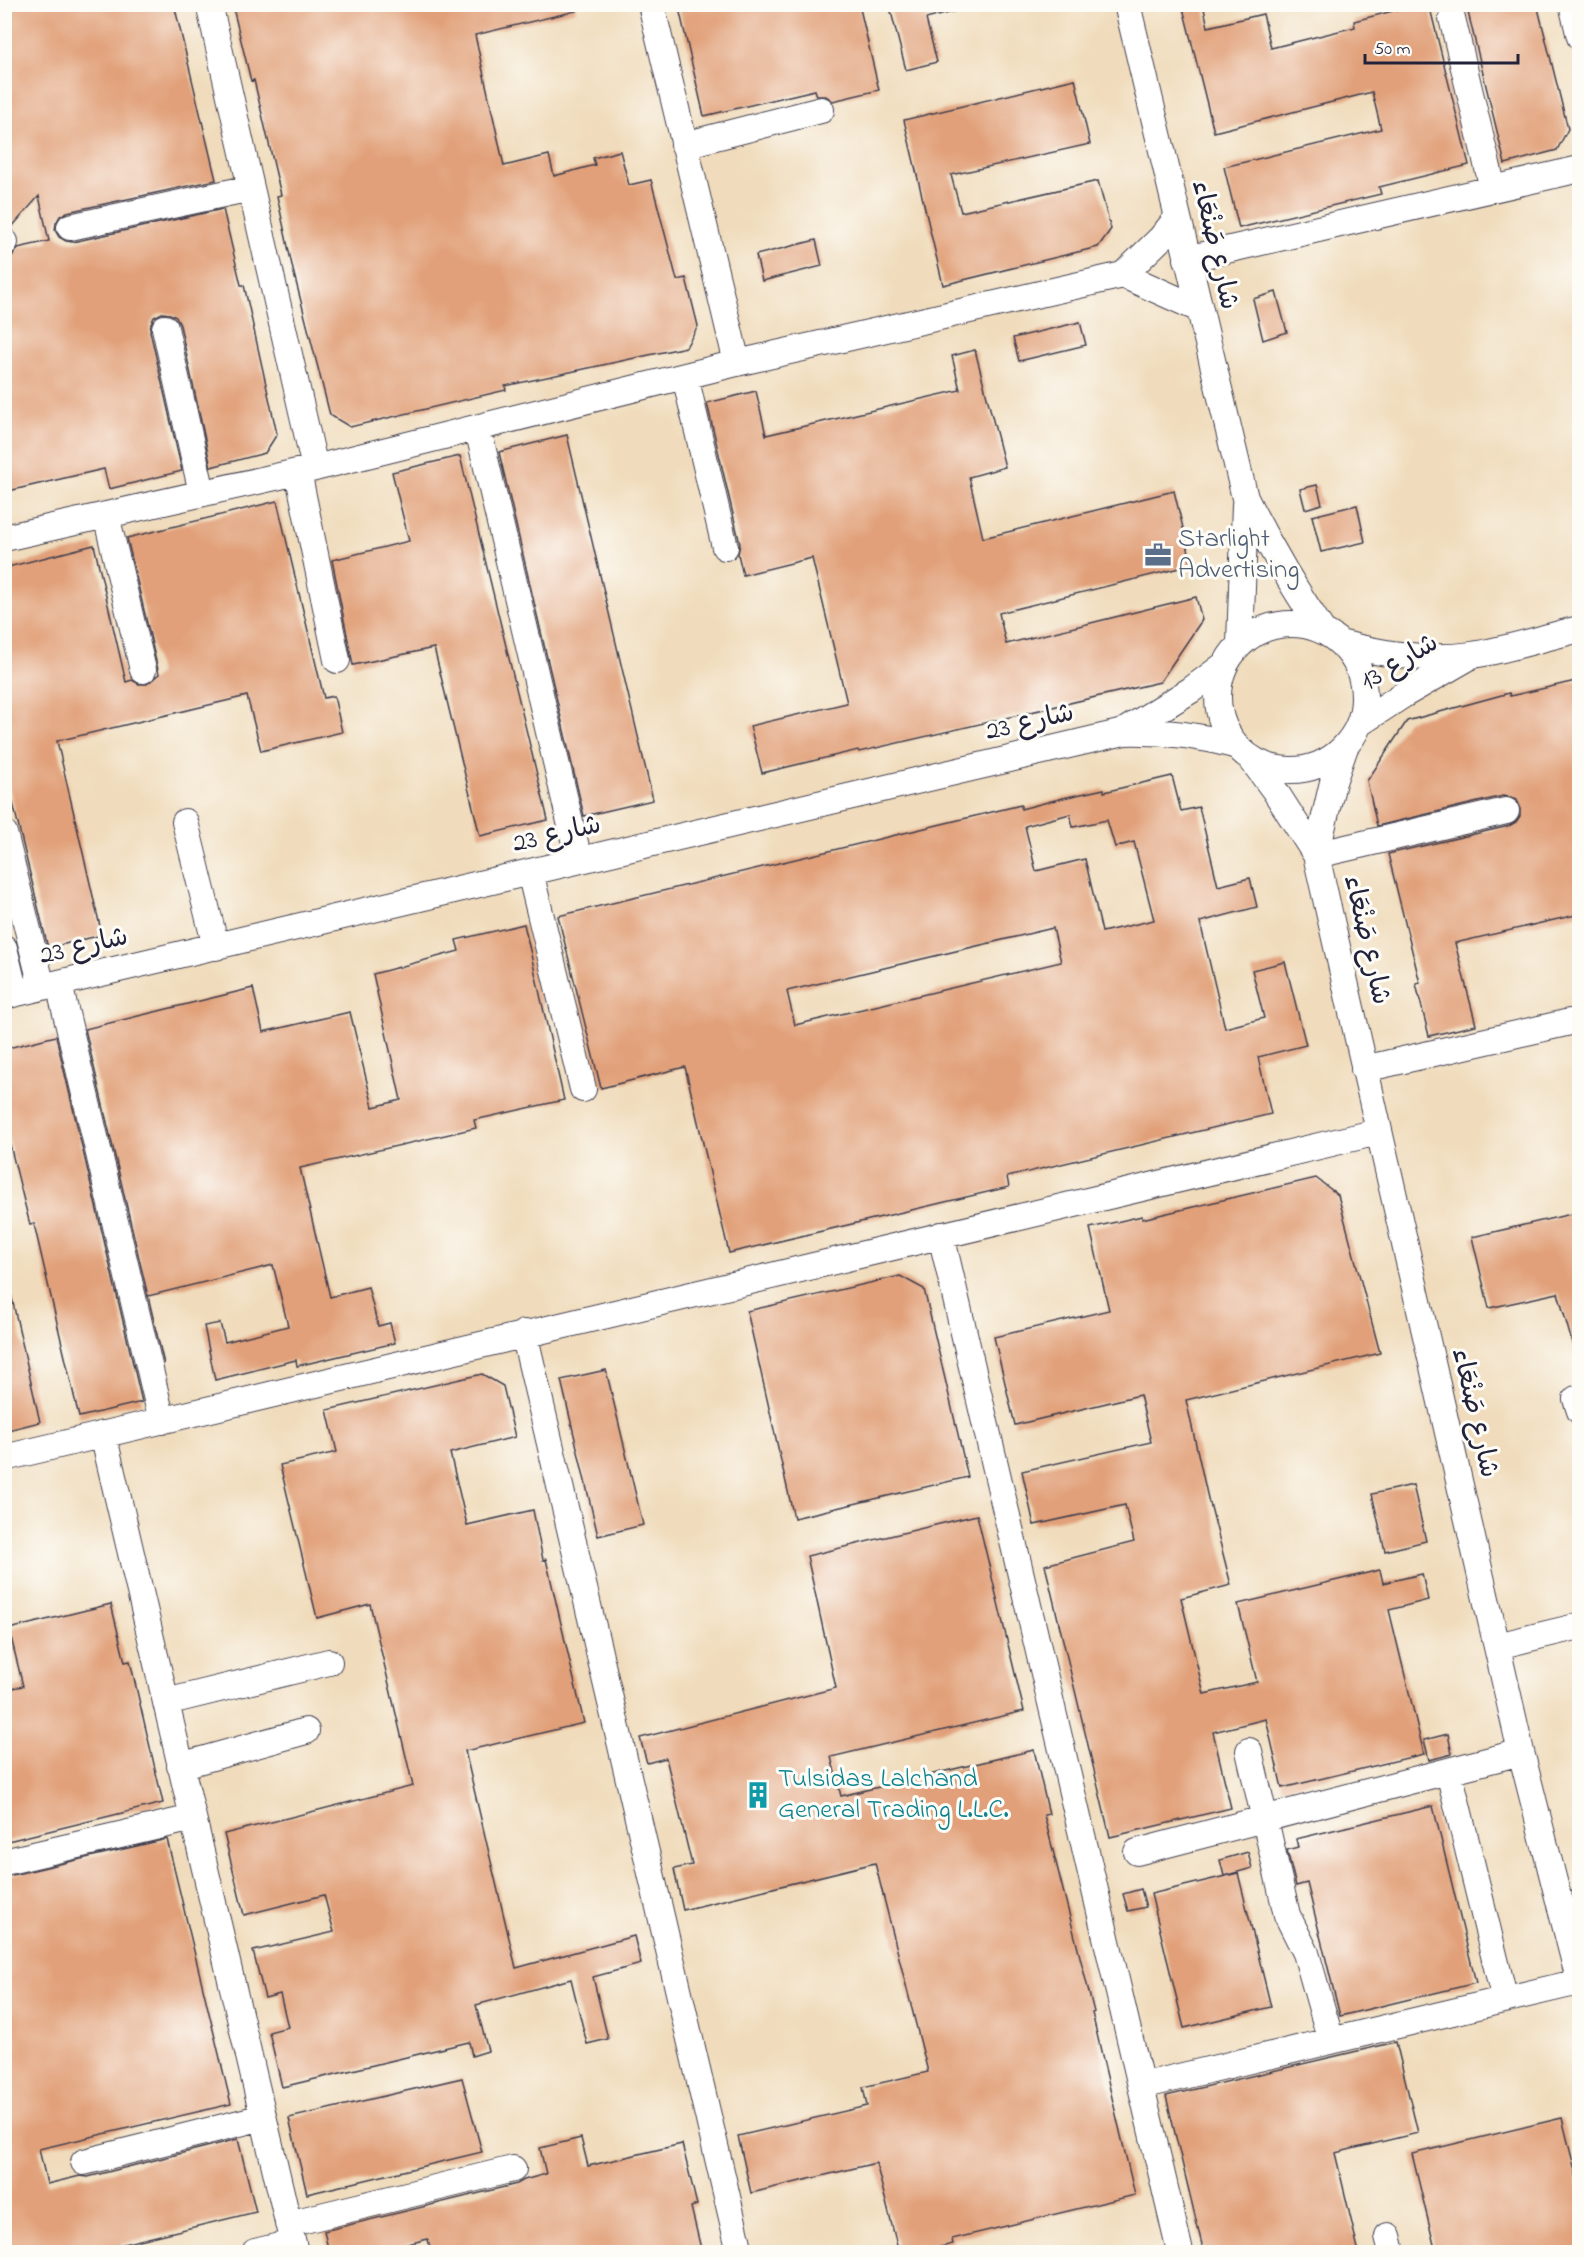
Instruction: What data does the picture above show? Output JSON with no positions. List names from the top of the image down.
{
  "streets": {
    "street": ["شارع صَنْعَاء", "شارع 13", "شارع 23"]
  },
  "crossings": [
    ["شارع صَنْعَاء", "شارع 13"],
    ["شارع صَنْعَاء", "شارع 23"],
    ["شارع 13", "شارع 23"]
  ],
  "places": {
    "office": ["Starlight Advertising"],
    "building": ["Tulsidas Lalchand General Trading L.L.C."]
  },
  "scale_bar": "50 m"
}
